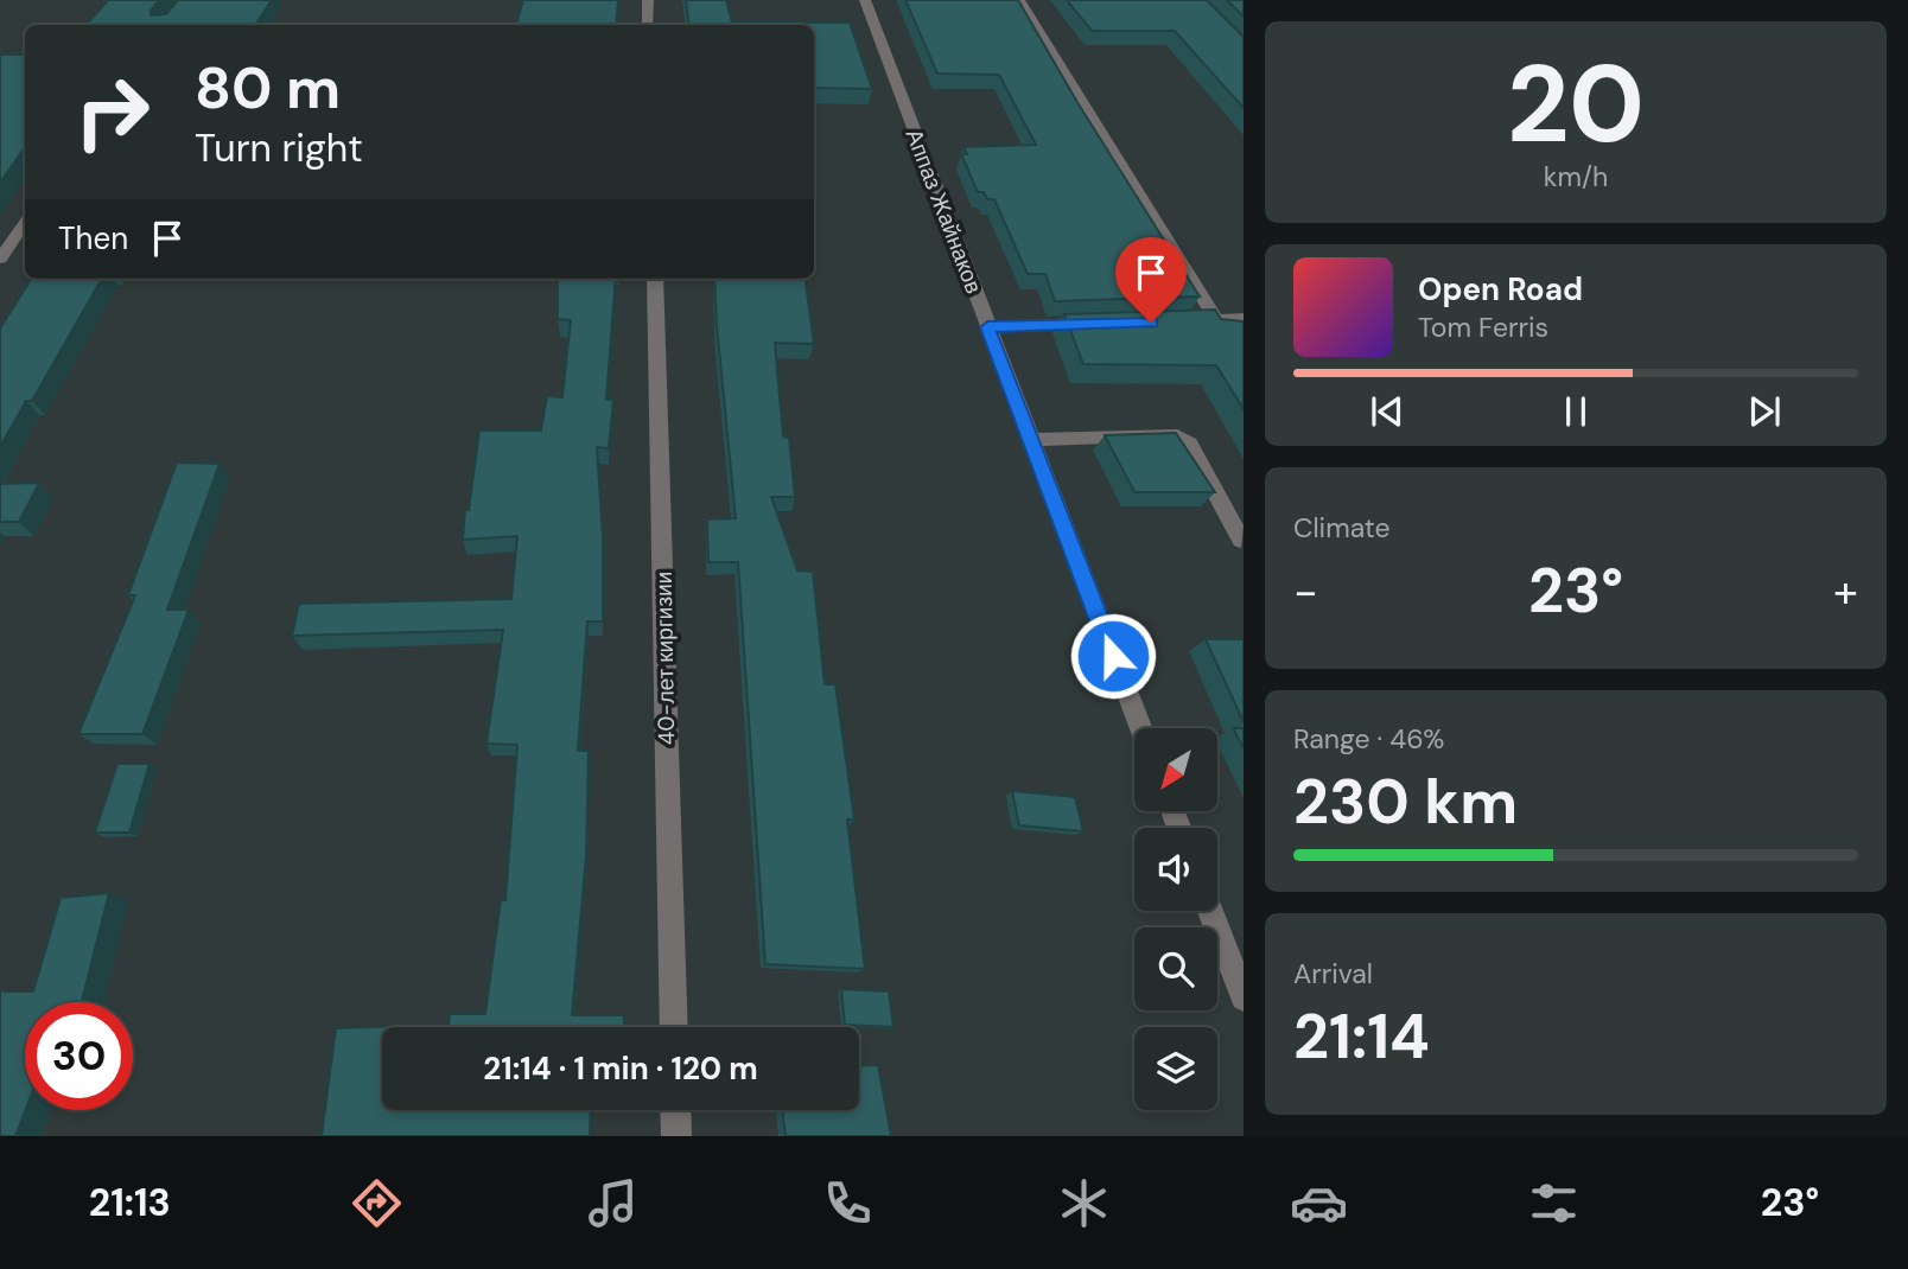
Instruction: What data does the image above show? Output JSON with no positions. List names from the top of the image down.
{
  "streets": {
    "street": ["Аппаз Жайнаков", "40-лет киргизии"]
  },
  "north": "bottom left",
  "page": {
    "tile": [
      ["20", "km/h"],
      "Climate",
      ["Range · 46%", "230 km"],
      ["Arrival", "21:14"]
    ],
    "turn": ["80 m", "Turn right"],
    "then": "Then",
    "song": ["Open Road", "Tom Ferris"],
    "heat": ["−", "23°", "+"],
    "limit": "30",
    "trip": "21:14 · 1 min · 120 m",
    "tabs": ["21:13", "23°"]
  }
}
